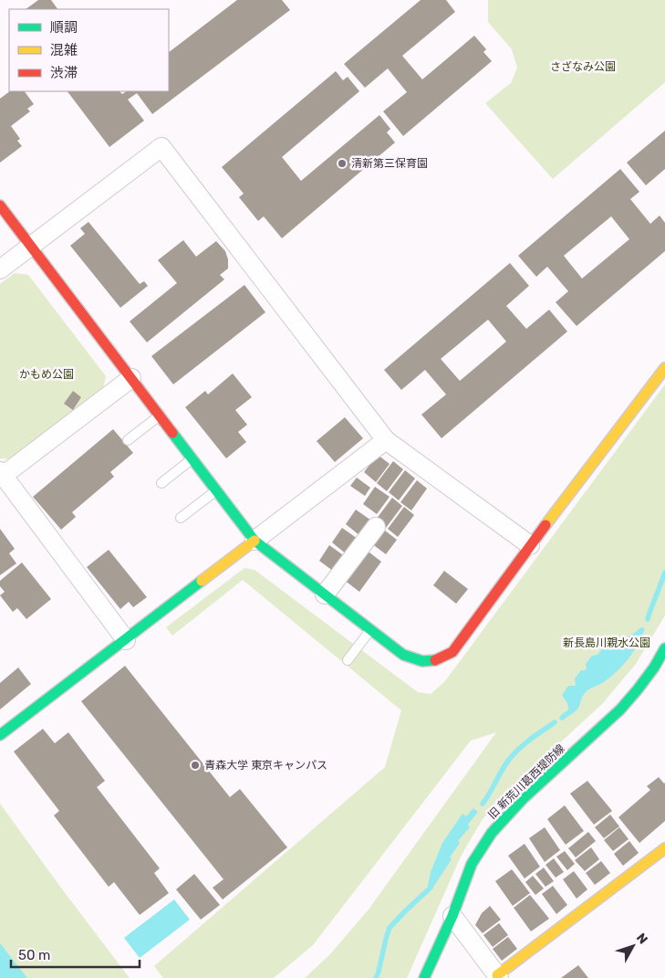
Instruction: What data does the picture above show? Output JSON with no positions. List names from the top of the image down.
{
  "streets": {
    "street": ["旧 新荒川葛西堤防線"]
  },
  "parks": ["さざなみ公園", "かもめ公園", "新長島川親水公園"],
  "places": ["清新第三保育園", "青森大学 東京キャンパス"],
  "legend": ["順調", "混雑", "渋滞"],
  "scale_bar": "50 m",
  "north": "top right"
}
